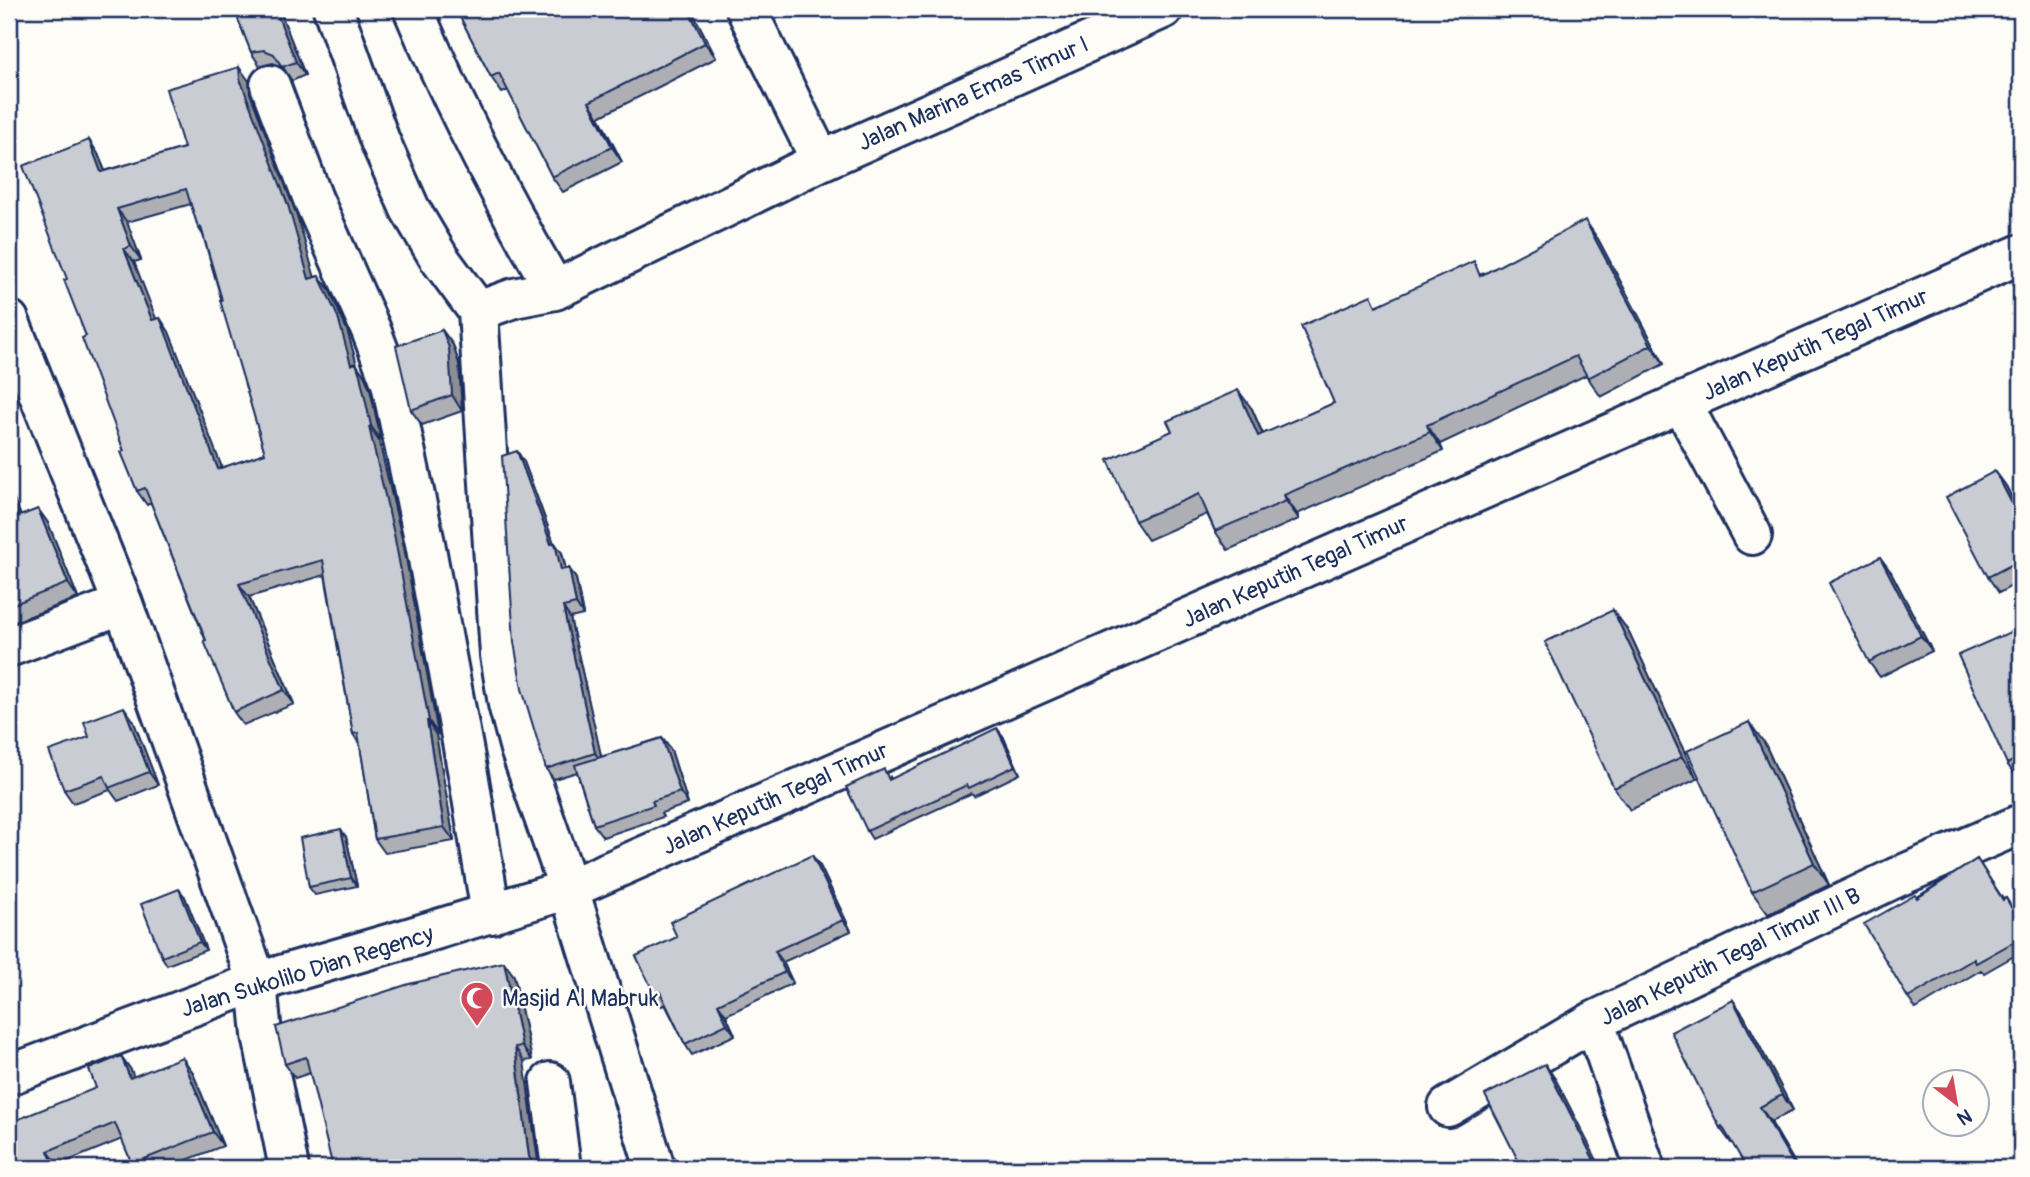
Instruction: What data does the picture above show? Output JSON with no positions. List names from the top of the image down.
{
  "streets": {
    "street": [
      "Jalan Marina Emas Timur I",
      "Jalan Keputih Tegal Timur",
      "Jalan Keputih Tegal Timur III B",
      "Jalan Sukolilo Dian Regency"
    ]
  },
  "crossings": [
    ["Jalan Keputih Tegal Timur", "Jalan Sukolilo Dian Regency"]
  ],
  "places": {
    "mosque": ["Masjid Al Mabruk"]
  },
  "north": "bottom right"
}
